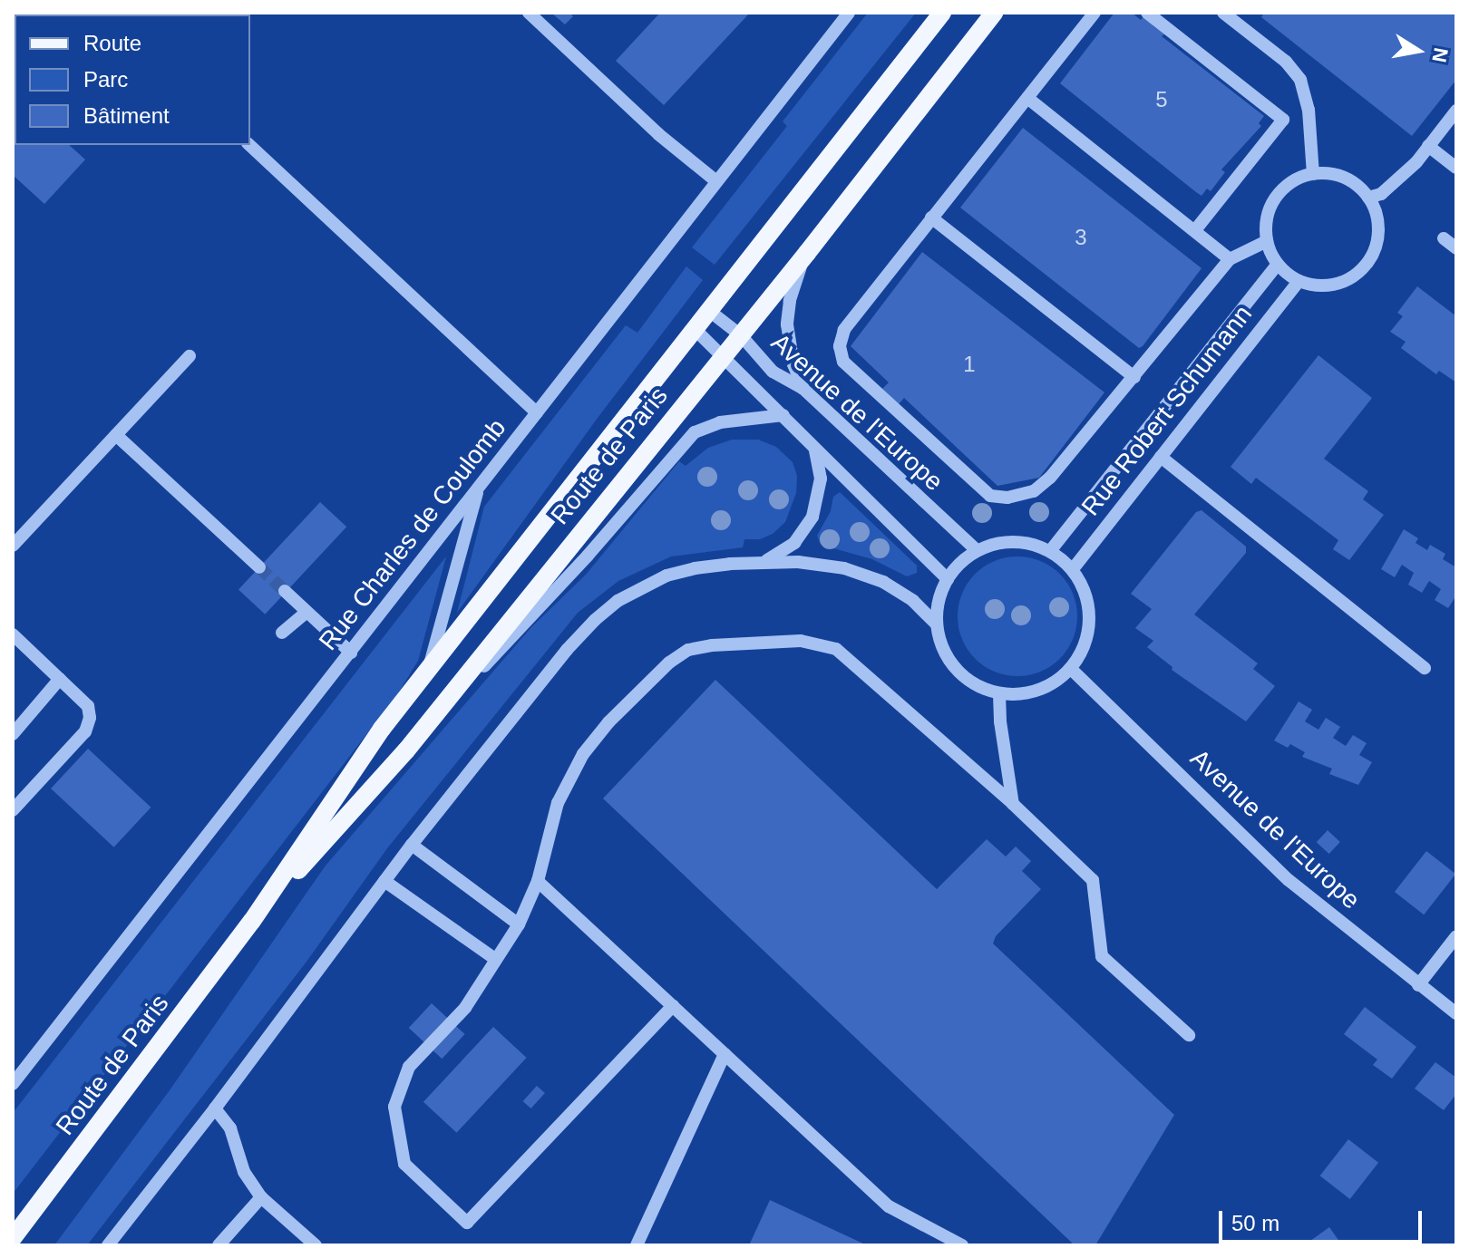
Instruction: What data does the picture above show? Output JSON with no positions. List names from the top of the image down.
{
  "streets": {
    "main road": ["Route de Paris"],
    "street": ["Rue Robert Schumann", "Avenue de l'Europe", "Rue Charles de Coulomb"]
  },
  "crossings": [
    ["Rue Robert Schumann", "Avenue de l'Europe"],
    ["Avenue de l'Europe", "Route de Paris"]
  ],
  "house_numbers": ["5", "3", "1"],
  "legend": ["Route", "Parc", "Bâtiment"],
  "scale_bar": "50 m",
  "north": "right"
}
